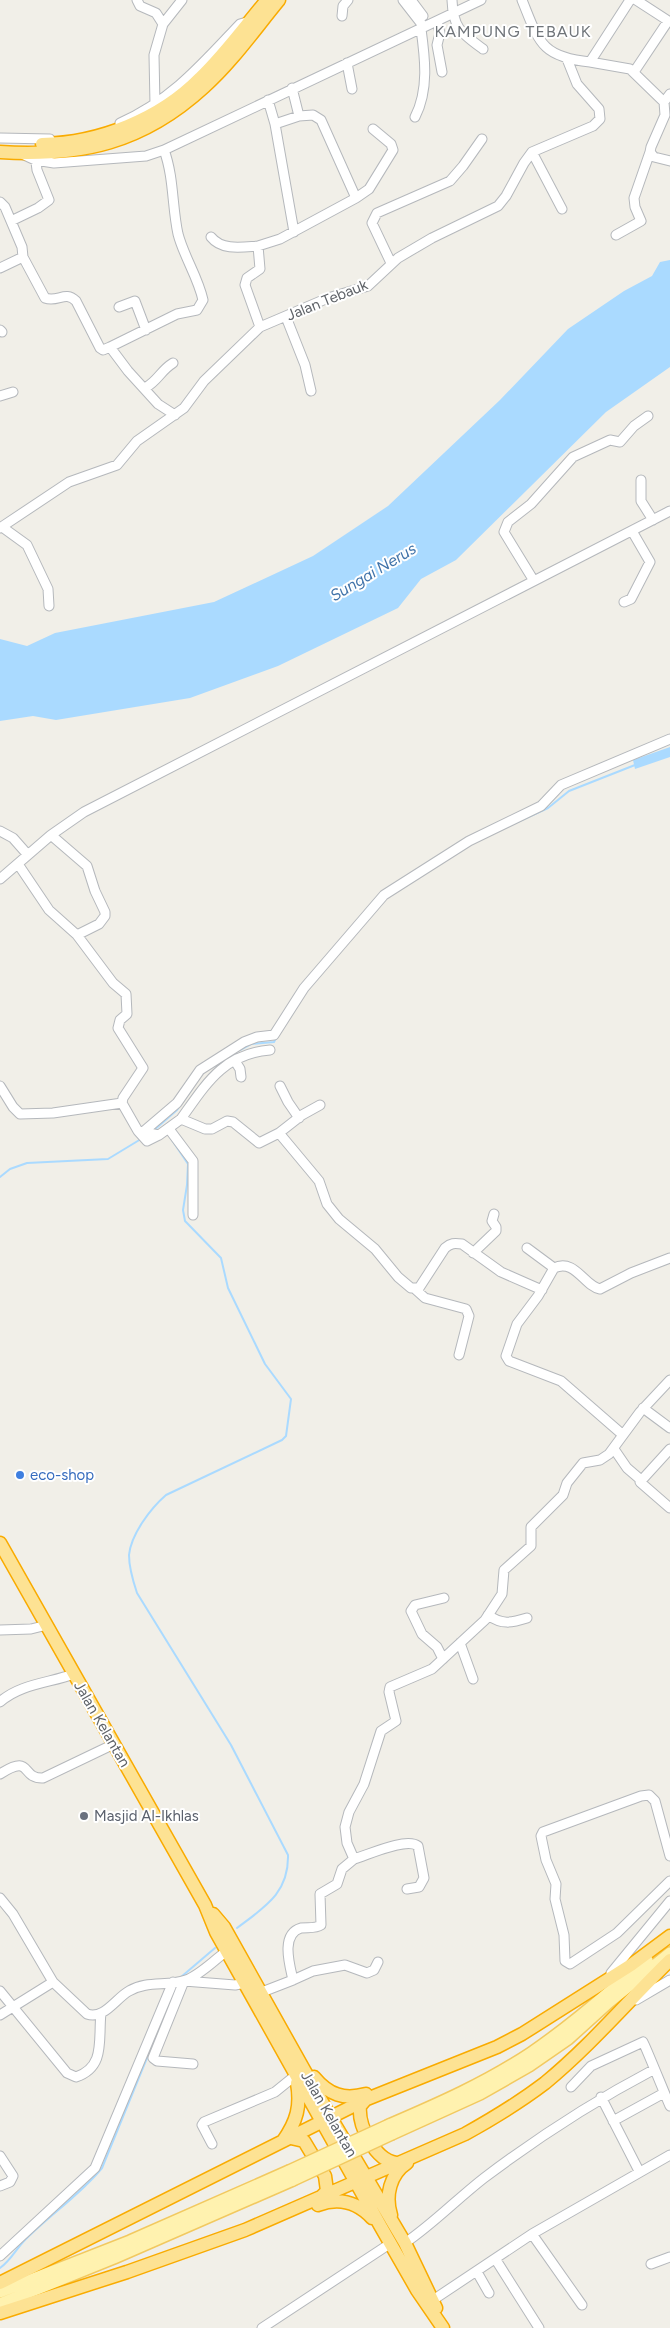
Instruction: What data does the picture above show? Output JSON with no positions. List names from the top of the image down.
{
  "streets": {
    "highway": ["Jalan Kelantan"],
    "street": ["Jalan Tebauk"]
  },
  "districts": ["KAMPUNG TEBAUK"],
  "water": ["Sungai Nerus"],
  "places": ["eco-shop", "Masjid Al-Ikhlas"]
}
